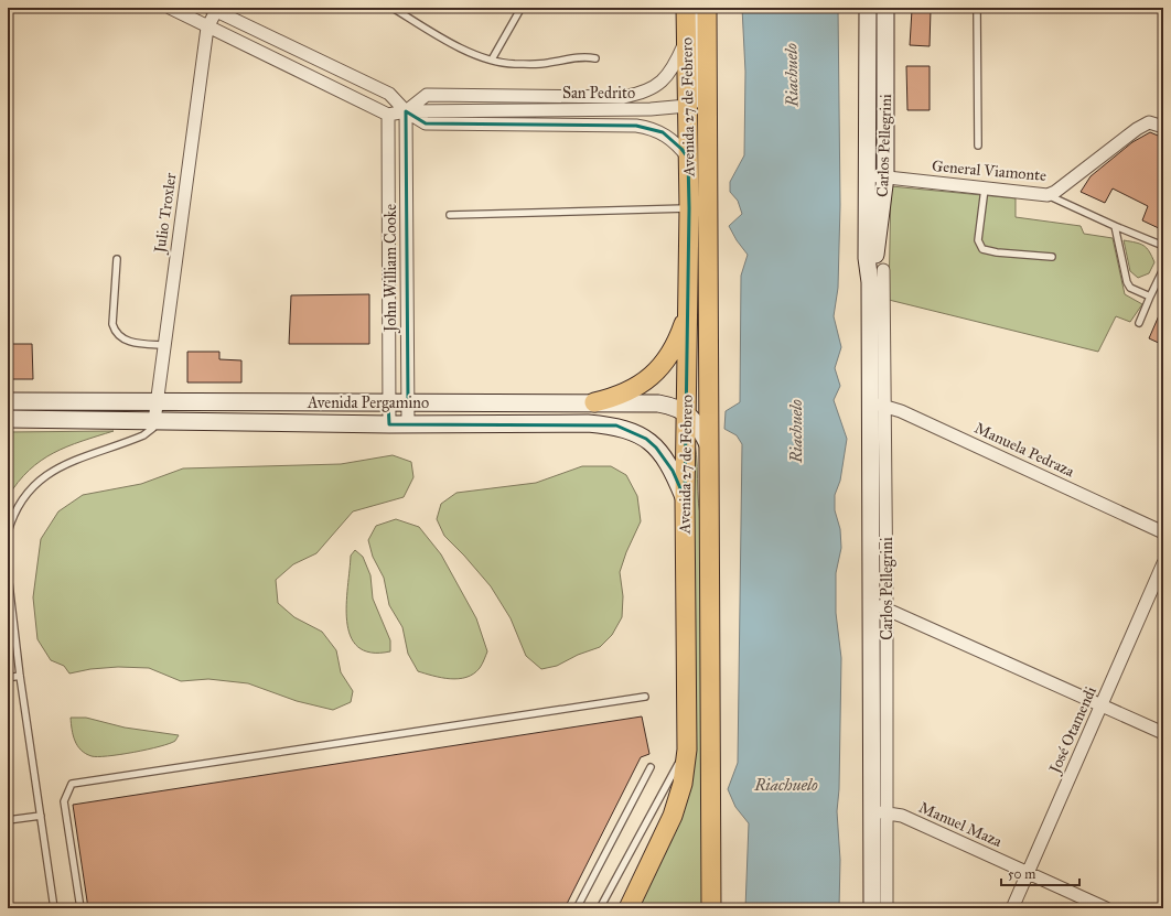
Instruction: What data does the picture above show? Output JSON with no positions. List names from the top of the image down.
{
  "streets": {
    "main road": ["Avenida 27 de Febrero", "Carlos Pellegrini", "Avenida Pergamino"],
    "street": [
      "San Pedrito",
      "General Viamonte",
      "Julio Troxler",
      "John William Cooke",
      "Manuela Pedraza",
      "José Otamendi",
      "Manuel Maza"
    ]
  },
  "crossings": [
    ["San Pedrito", "Avenida 27 de Febrero"],
    ["San Pedrito", "Julio Troxler"],
    ["San Pedrito", "John William Cooke"],
    ["Avenida 27 de Febrero", "Avenida Pergamino"],
    ["Carlos Pellegrini", "General Viamonte"],
    ["Carlos Pellegrini", "Manuela Pedraza"],
    ["Carlos Pellegrini", "Manuel Maza"],
    ["Julio Troxler", "Avenida Pergamino"],
    ["John William Cooke", "Avenida Pergamino"],
    ["José Otamendi", "Manuel Maza"]
  ],
  "water": ["Riachuelo"],
  "scale_bar": "50 m"
}
